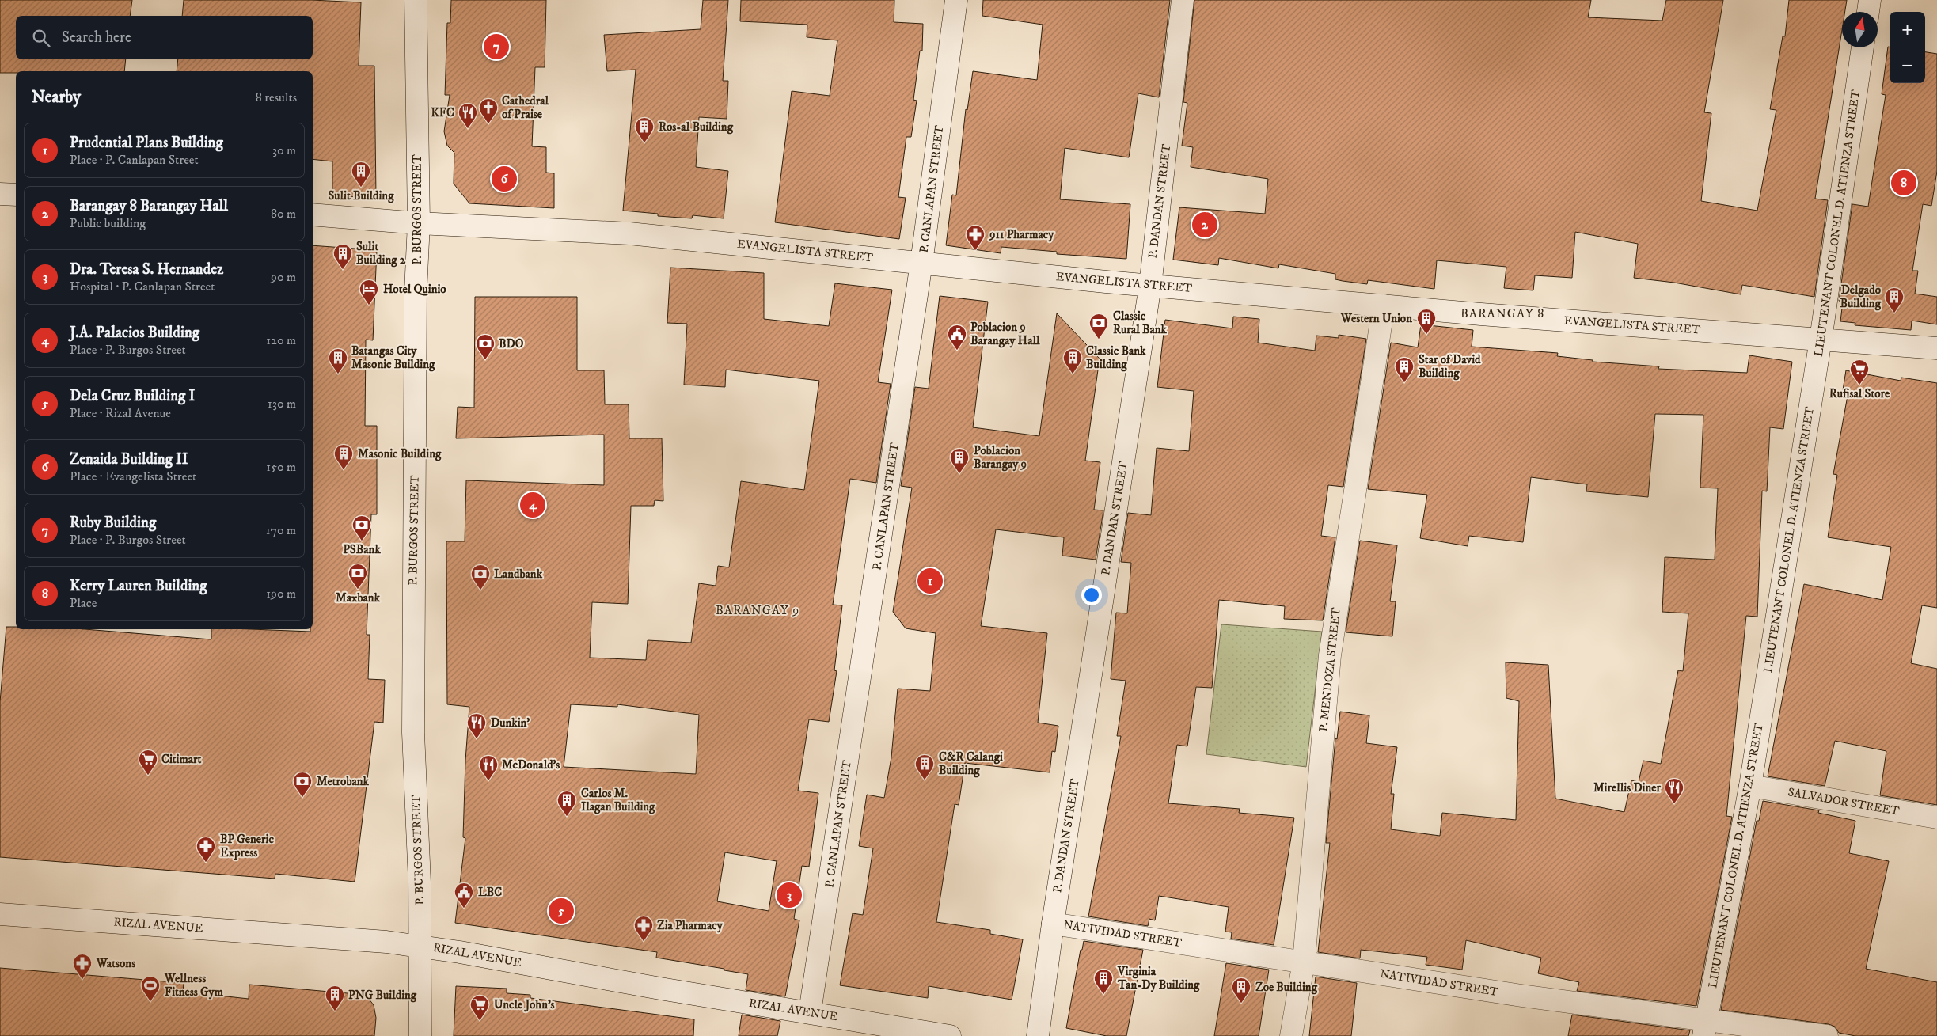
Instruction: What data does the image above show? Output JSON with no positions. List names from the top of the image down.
{
  "streets": {
    "street": [
      "P. CANLAPAN STREET",
      "P. DANDAN STREET",
      "P. BURGOS STREET",
      "LIEUTENANT COLONEL D. ATIENZA STREET",
      "EVANGELISTA STREET",
      "P. MENDOZA STREET",
      "SALVADOR STREET",
      "RIZAL AVENUE",
      "NATIVIDAD STREET"
    ]
  },
  "crossings": [
    ["P. CANLAPAN STREET", "EVANGELISTA STREET"],
    ["P. CANLAPAN STREET", "RIZAL AVENUE"],
    ["P. DANDAN STREET", "EVANGELISTA STREET"],
    ["P. DANDAN STREET", "NATIVIDAD STREET"],
    ["P. BURGOS STREET", "EVANGELISTA STREET"],
    ["P. BURGOS STREET", "RIZAL AVENUE"],
    ["LIEUTENANT COLONEL D. ATIENZA STREET", "EVANGELISTA STREET"],
    ["LIEUTENANT COLONEL D. ATIENZA STREET", "SALVADOR STREET"],
    ["LIEUTENANT COLONEL D. ATIENZA STREET", "NATIVIDAD STREET"],
    ["EVANGELISTA STREET", "P. MENDOZA STREET"],
    ["P. MENDOZA STREET", "NATIVIDAD STREET"]
  ],
  "districts": ["BARANGAY 8", "BARANGAY 9"],
  "places": {
    "church": ["Cathedral of Praise"],
    "restaurant": [
      "KFC",
      "Dunkin'",
      "McDonald's",
      "Mirellis Diner"
    ],
    "building": [
      "Ros-al Building",
      "Sulit Building",
      "Sulit Building 2",
      "Delgado Building",
      "Western Union",
      "Batangas City Masonic Building",
      "Classic Bank Building",
      "Star of David Building",
      "Masonic Building",
      "Poblacion Barangay 9",
      "C&R Calangi Building",
      "Carlos M. Ilagan Building",
      "Virginia Tan-Dy Building",
      "Zoe Building",
      "PNG Building"
    ],
    "pharmacy": [
      "911 Pharmacy",
      "BP Generic Express",
      "Zia Pharmacy",
      "Watsons"
    ],
    "hotel": ["Hotel Quinio"],
    "bank": [
      "Classic Rural Bank",
      "BDO",
      "PSBank",
      "Maxbank",
      "Landbank",
      "Metrobank"
    ],
    "public building": ["Poblacion 9 Barangay Hall", "LBC"],
    "supermarket": ["Rufisal Store", "Citimart", "Uncle John's"],
    "sports": ["Wellness Fitness Gym"]
  },
  "north": "top",
  "page": {
    "map_buttons": ["+", "−"],
    "search": "Search here",
    "pins": [
      "7",
      "6",
      "8",
      "2",
      "4",
      "1",
      "3",
      "5"
    ],
    "heading": ["Nearby", "8 results"],
    "list": [
      {
        "mark": "1",
        "name": "Prudential Plans Building",
        "note": "Place · P. Canlapan Street",
        "value": "30 m"
      },
      {
        "mark": "2",
        "name": "Barangay 8 Barangay Hall",
        "note": "Public building",
        "value": "80 m"
      },
      {
        "mark": "3",
        "name": "Dra. Teresa S. Hernandez",
        "note": "Hospital · P. Canlapan Street",
        "value": "90 m"
      },
      {
        "mark": "4",
        "name": "J.A. Palacios Building",
        "note": "Place · P. Burgos Street",
        "value": "120 m"
      },
      {
        "mark": "5",
        "name": "Dela Cruz Building I",
        "note": "Place · Rizal Avenue",
        "value": "130 m"
      },
      {
        "mark": "6",
        "name": "Zenaida Building II",
        "note": "Place · Evangelista Street",
        "value": "150 m"
      },
      {
        "mark": "7",
        "name": "Ruby Building",
        "note": "Place · P. Burgos Street",
        "value": "170 m"
      },
      {
        "mark": "8",
        "name": "Kerry Lauren Building",
        "note": "Place",
        "value": "190 m"
      }
    ]
  }
}
